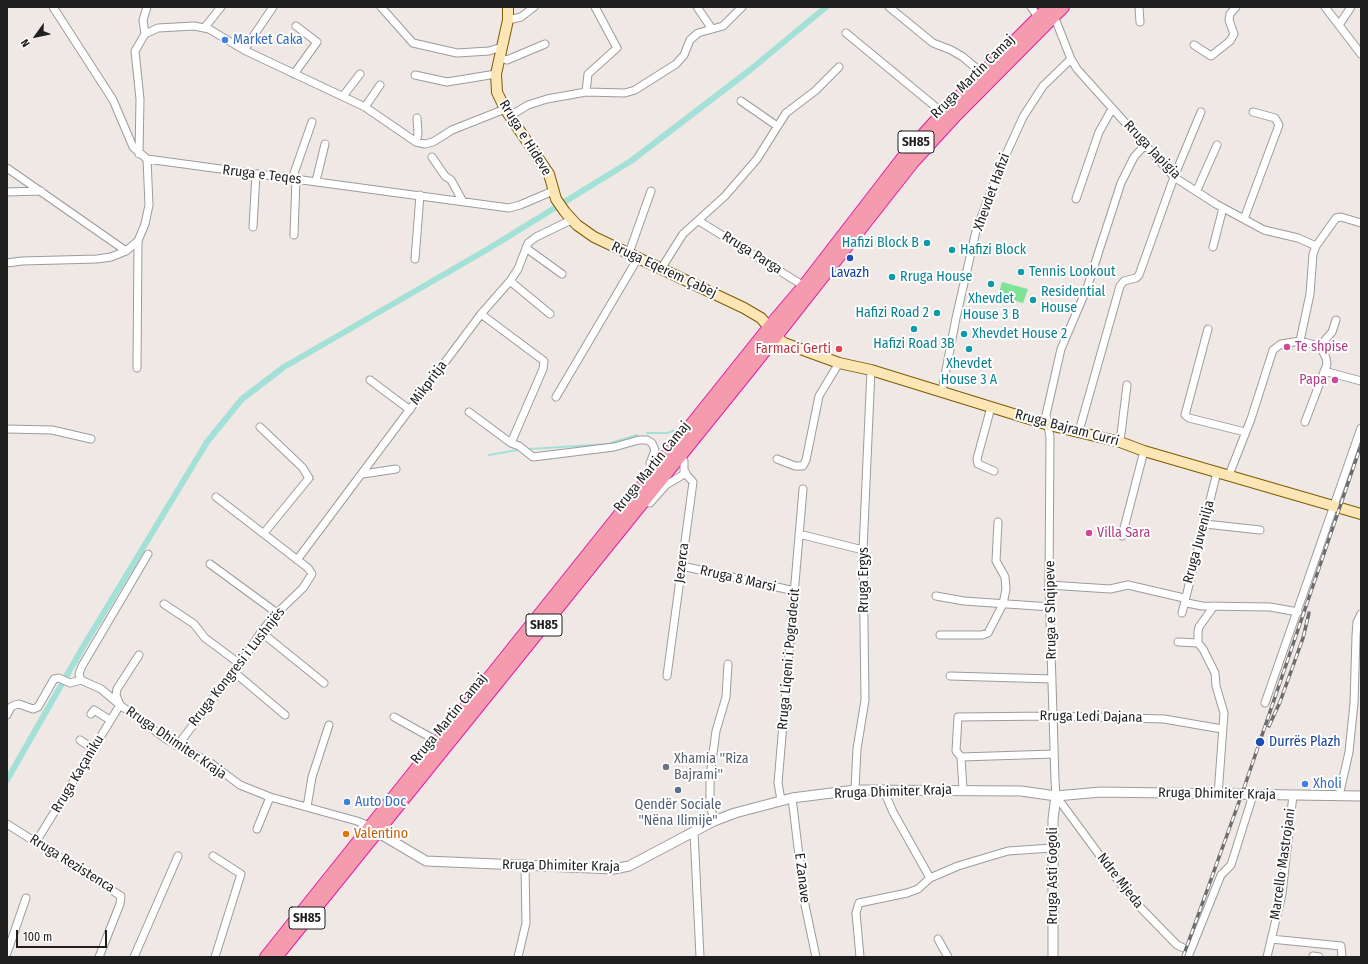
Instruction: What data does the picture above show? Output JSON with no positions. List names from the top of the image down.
{
  "streets": {
    "highway": ["Rruga Martin Camaj", "SH85"],
    "main road": ["Rruga e Hideve", "Rruga Eqerem Çabej", "Rruga Bajram Curri"],
    "street": [
      "Rruga Japigia",
      "Rruga e Teqes",
      "Xhevdet Hafizi",
      "Rruga Parga",
      "Mikpritja",
      "Rruga Juvenilja",
      "Jezerca",
      "Rruga 8 Marsi",
      "Rruga Ergys",
      "Rruga e Shqipeve",
      "Rruga Liqeni i Pogradecit",
      "Rruga Kongresi i Lushnjës",
      "Rruga Ledi Dajana",
      "Rruga Dhimiter Kraja",
      "Rruga Kaçaniku",
      "Rruga Rezistenca",
      "Marcello Mastrojani",
      "Rruga Asti Gogoli",
      "E Zanave",
      "Ndre Mjeda"
    ]
  },
  "crossings": [
    ["Rruga Martin Camaj", "Rruga Japigia"],
    ["Rruga Martin Camaj", "Rruga Parga"],
    ["Rruga Martin Camaj", "Rruga Eqerem Çabej"],
    ["Rruga Martin Camaj", "Rruga Bajram Curri"],
    ["Rruga Martin Camaj", "Jezerca"],
    ["Rruga Martin Camaj", "Rruga Dhimiter Kraja"],
    ["Rruga e Hideve", "Rruga e Teqes"],
    ["Rruga e Hideve", "Rruga Eqerem Çabej"],
    ["Rruga Japigia", "Xhevdet Hafizi"],
    ["Rruga Japigia", "Rruga e Shqipeve"],
    ["Rruga e Teqes", "Rruga Eqerem Çabej"],
    ["Xhevdet Hafizi", "Rruga Bajram Curri"],
    ["Rruga Eqerem Çabej", "Mikpritja"],
    ["Rruga Eqerem Çabej", "Rruga Bajram Curri"],
    ["Mikpritja", "Rruga Kongresi i Lushnjës"],
    ["Rruga Bajram Curri", "Rruga Juvenilja"],
    ["Rruga Bajram Curri", "Rruga Ergys"],
    ["Rruga Bajram Curri", "Rruga e Shqipeve"],
    ["Jezerca", "Rruga 8 Marsi"],
    ["Rruga 8 Marsi", "Rruga Liqeni i Pogradecit"],
    ["Rruga Ergys", "Rruga Dhimiter Kraja"],
    ["Rruga e Shqipeve", "Rruga Ledi Dajana"],
    ["Rruga e Shqipeve", "Rruga Dhimiter Kraja"],
    ["Rruga e Shqipeve", "Rruga Asti Gogoli"],
    ["Rruga e Shqipeve", "Ndre Mjeda"],
    ["Rruga Liqeni i Pogradecit", "Rruga Dhimiter Kraja"],
    ["Rruga Kongresi i Lushnjës", "Rruga Dhimiter Kraja"],
    ["Rruga Dhimiter Kraja", "Rruga Kaçaniku"],
    ["Rruga Dhimiter Kraja", "Marcello Mastrojani"],
    ["Rruga Dhimiter Kraja", "Rruga Asti Gogoli"],
    ["Rruga Dhimiter Kraja", "E Zanave"],
    ["Rruga Dhimiter Kraja", "Ndre Mjeda"],
    ["Rruga Kaçaniku", "Rruga Rezistenca"],
    ["Rruga Asti Gogoli", "Ndre Mjeda"]
  ],
  "places": [
    "Market Caka",
    "Hafizi Block B",
    "Hafizi Block",
    "Lavazh",
    "Tennis Lookout",
    "Rruga House",
    "Xhevdet House 3 B",
    "Residential House",
    "Hafizi Road 2",
    "Hafizi Road 3B",
    "Xhevdet House 2",
    "Te shpise",
    "Farmaci Gerti",
    "Xhevdet House 3 A",
    "Papa",
    "Villa Sara",
    "Durrës Plazh",
    "Xhamia ''Riza Bajrami''",
    "Xholi",
    "Qendër Sociale \"Nëna Ilimije\"",
    "Auto Doc",
    "Valentino"
  ],
  "scale_bar": "100 m",
  "north": "bottom left"
}
